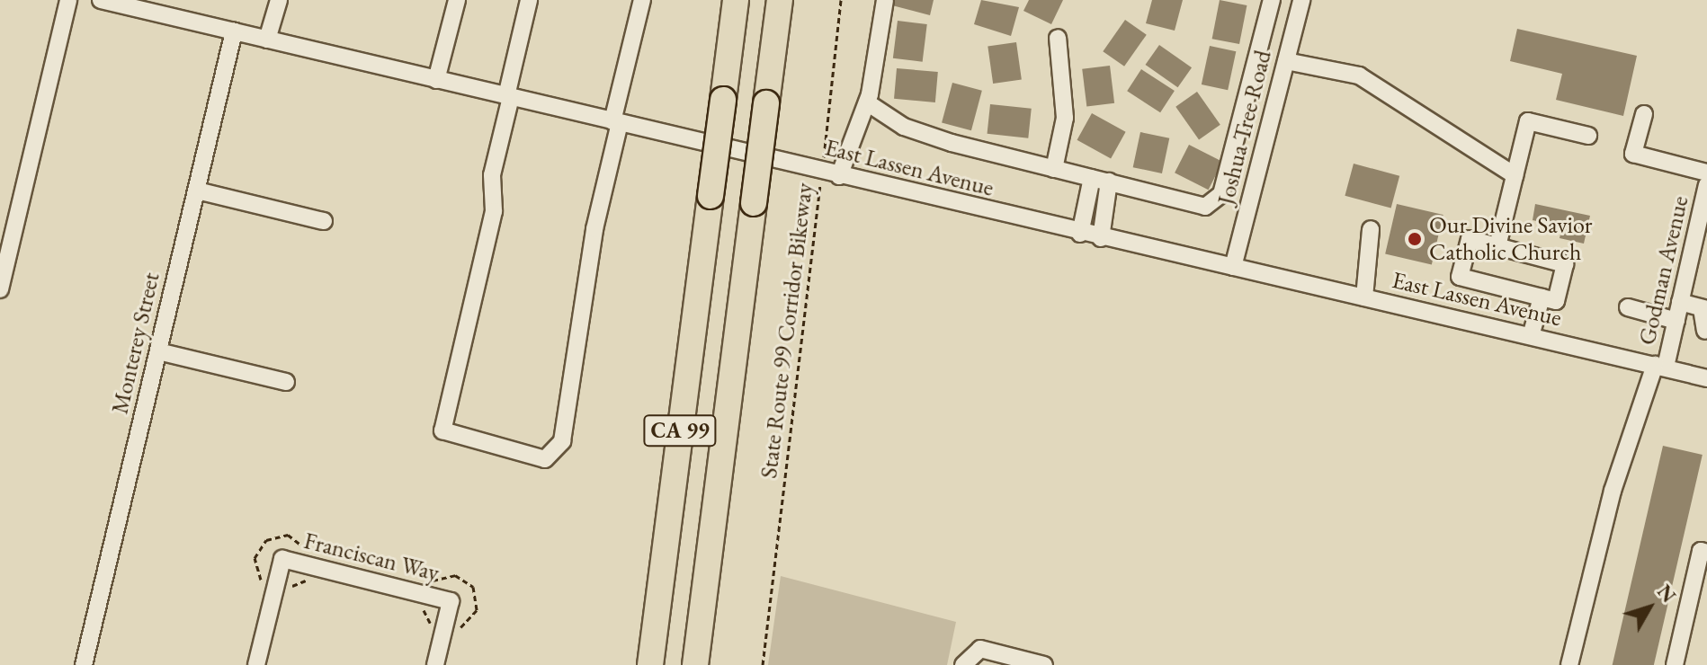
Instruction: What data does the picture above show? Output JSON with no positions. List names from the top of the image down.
{
  "streets": {
    "highway": ["CA 99"],
    "street": [
      "Joshua Tree Road",
      "East Lassen Avenue",
      "Godman Avenue",
      "Monterey Street",
      "Franciscan Way"
    ],
    "path": ["State Route 99 Corridor Bikeway"]
  },
  "crossings": [
    ["Joshua Tree Road", "East Lassen Avenue"],
    ["East Lassen Avenue", "Godman Avenue"],
    ["East Lassen Avenue", "State Route 99 Corridor Bikeway"],
    ["East Lassen Avenue", "Monterey Street"]
  ],
  "places": ["Our Divine Savior Catholic Church"],
  "north": "top right"
}
